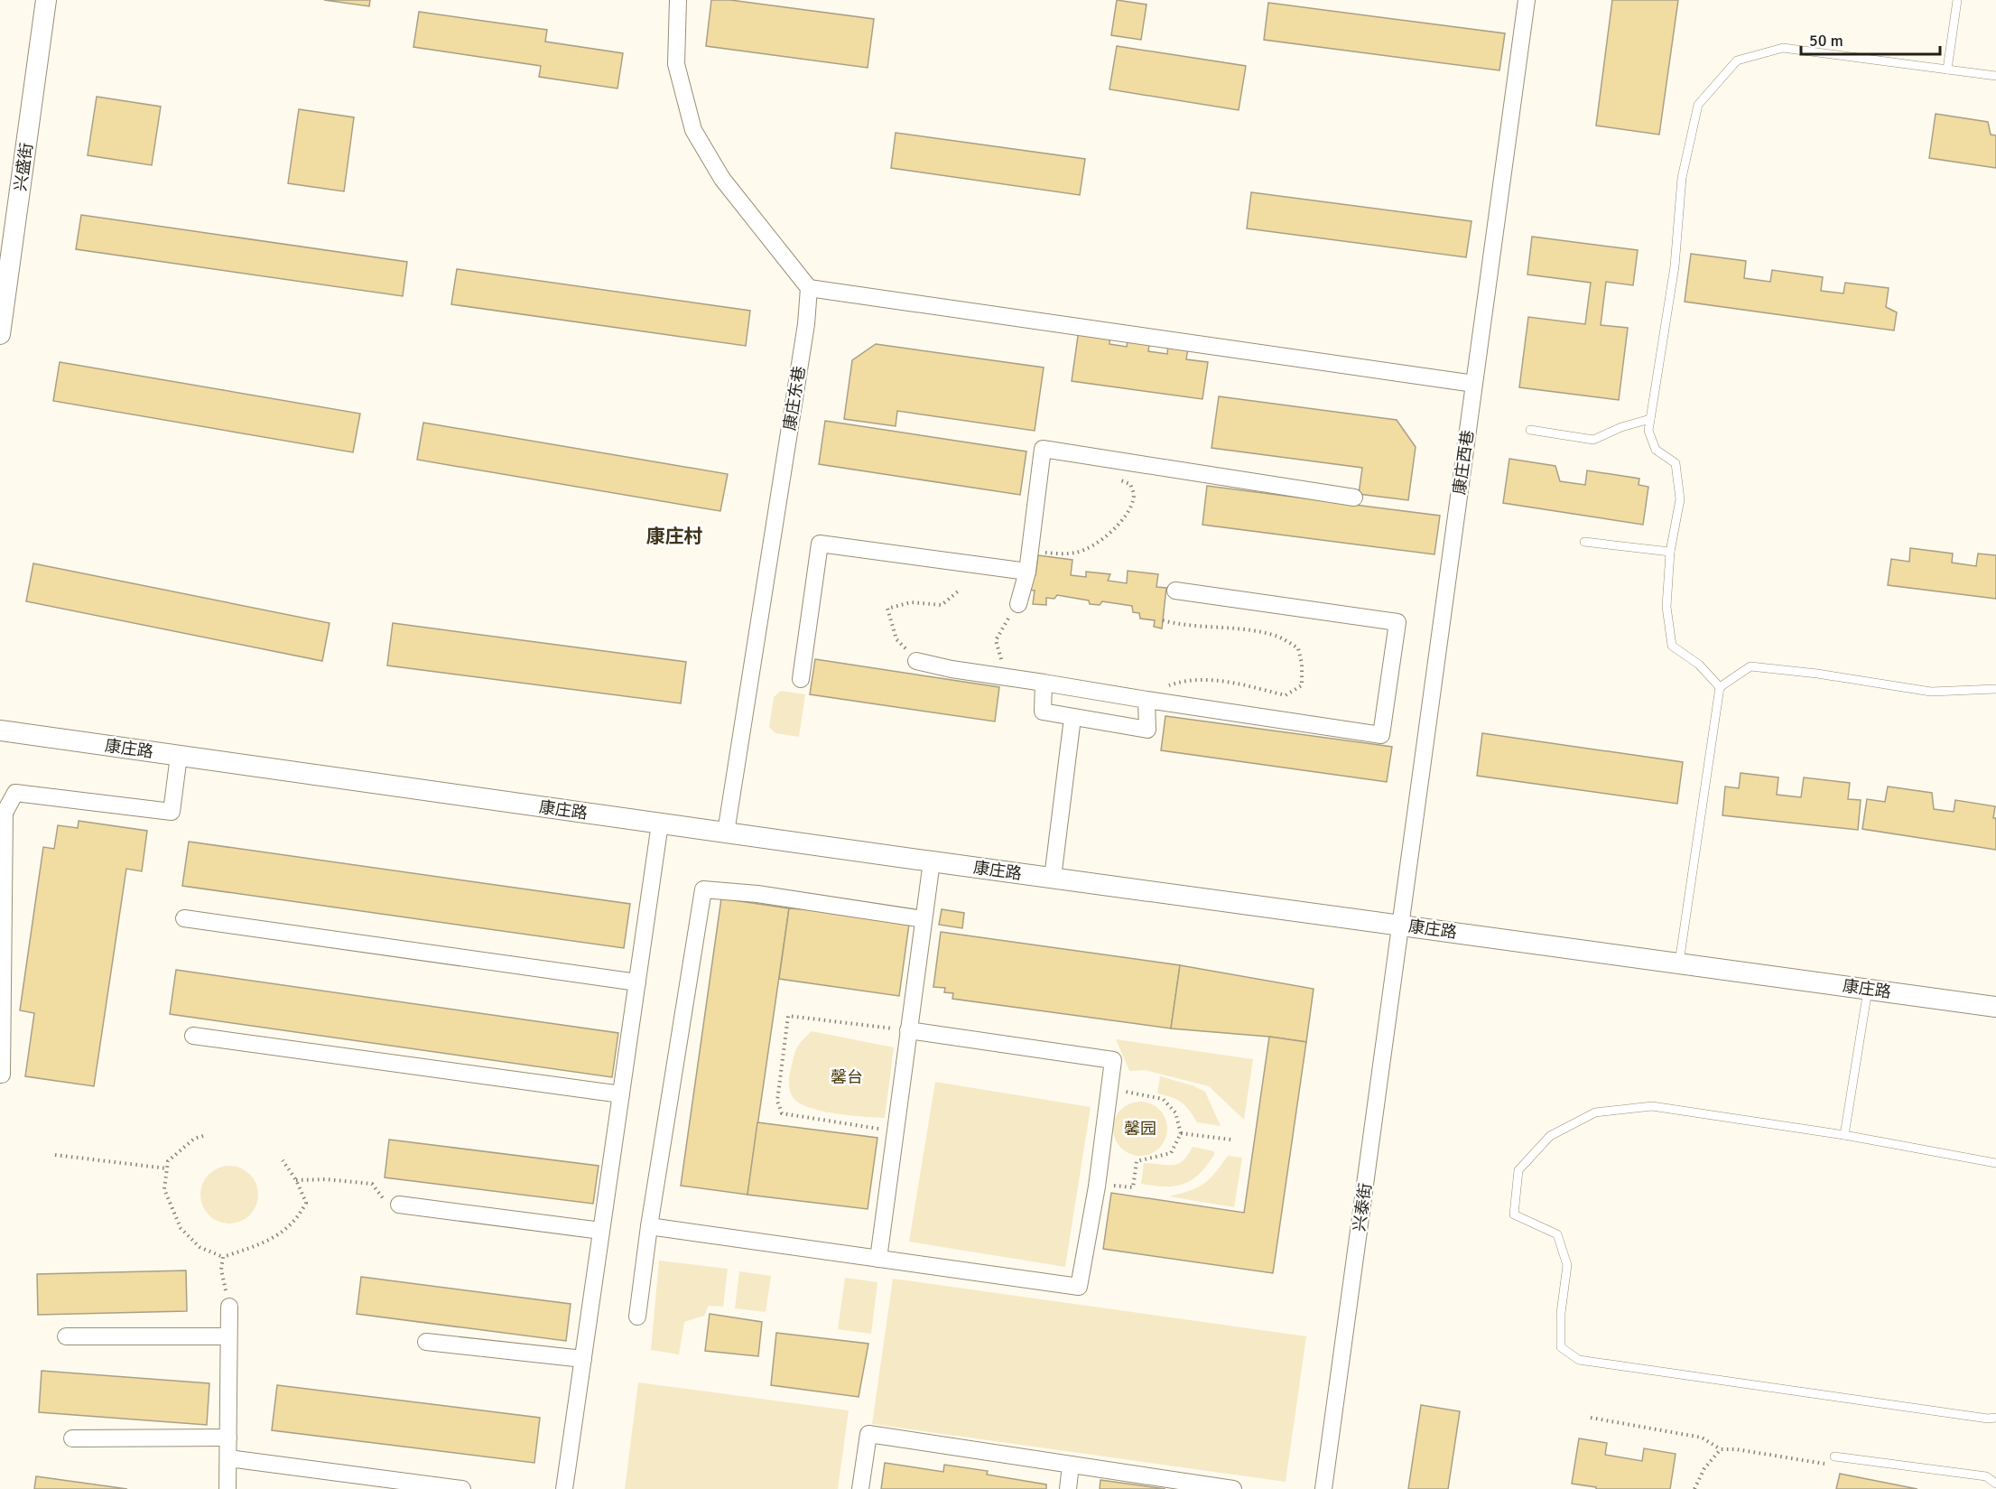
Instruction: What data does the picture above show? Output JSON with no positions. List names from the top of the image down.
{
  "streets": {
    "street": [
      "兴盛街",
      "康庄东巷",
      "康庄西巷",
      "康庄路",
      "兴泰街"
    ]
  },
  "crossings": [
    ["康庄东巷", "康庄路"],
    ["康庄西巷", "康庄路"],
    ["康庄西巷", "兴泰街"],
    ["康庄路", "兴泰街"]
  ],
  "districts": ["康庄村"],
  "parks": ["馨台", "馨园"],
  "scale_bar": "50 m"
}
